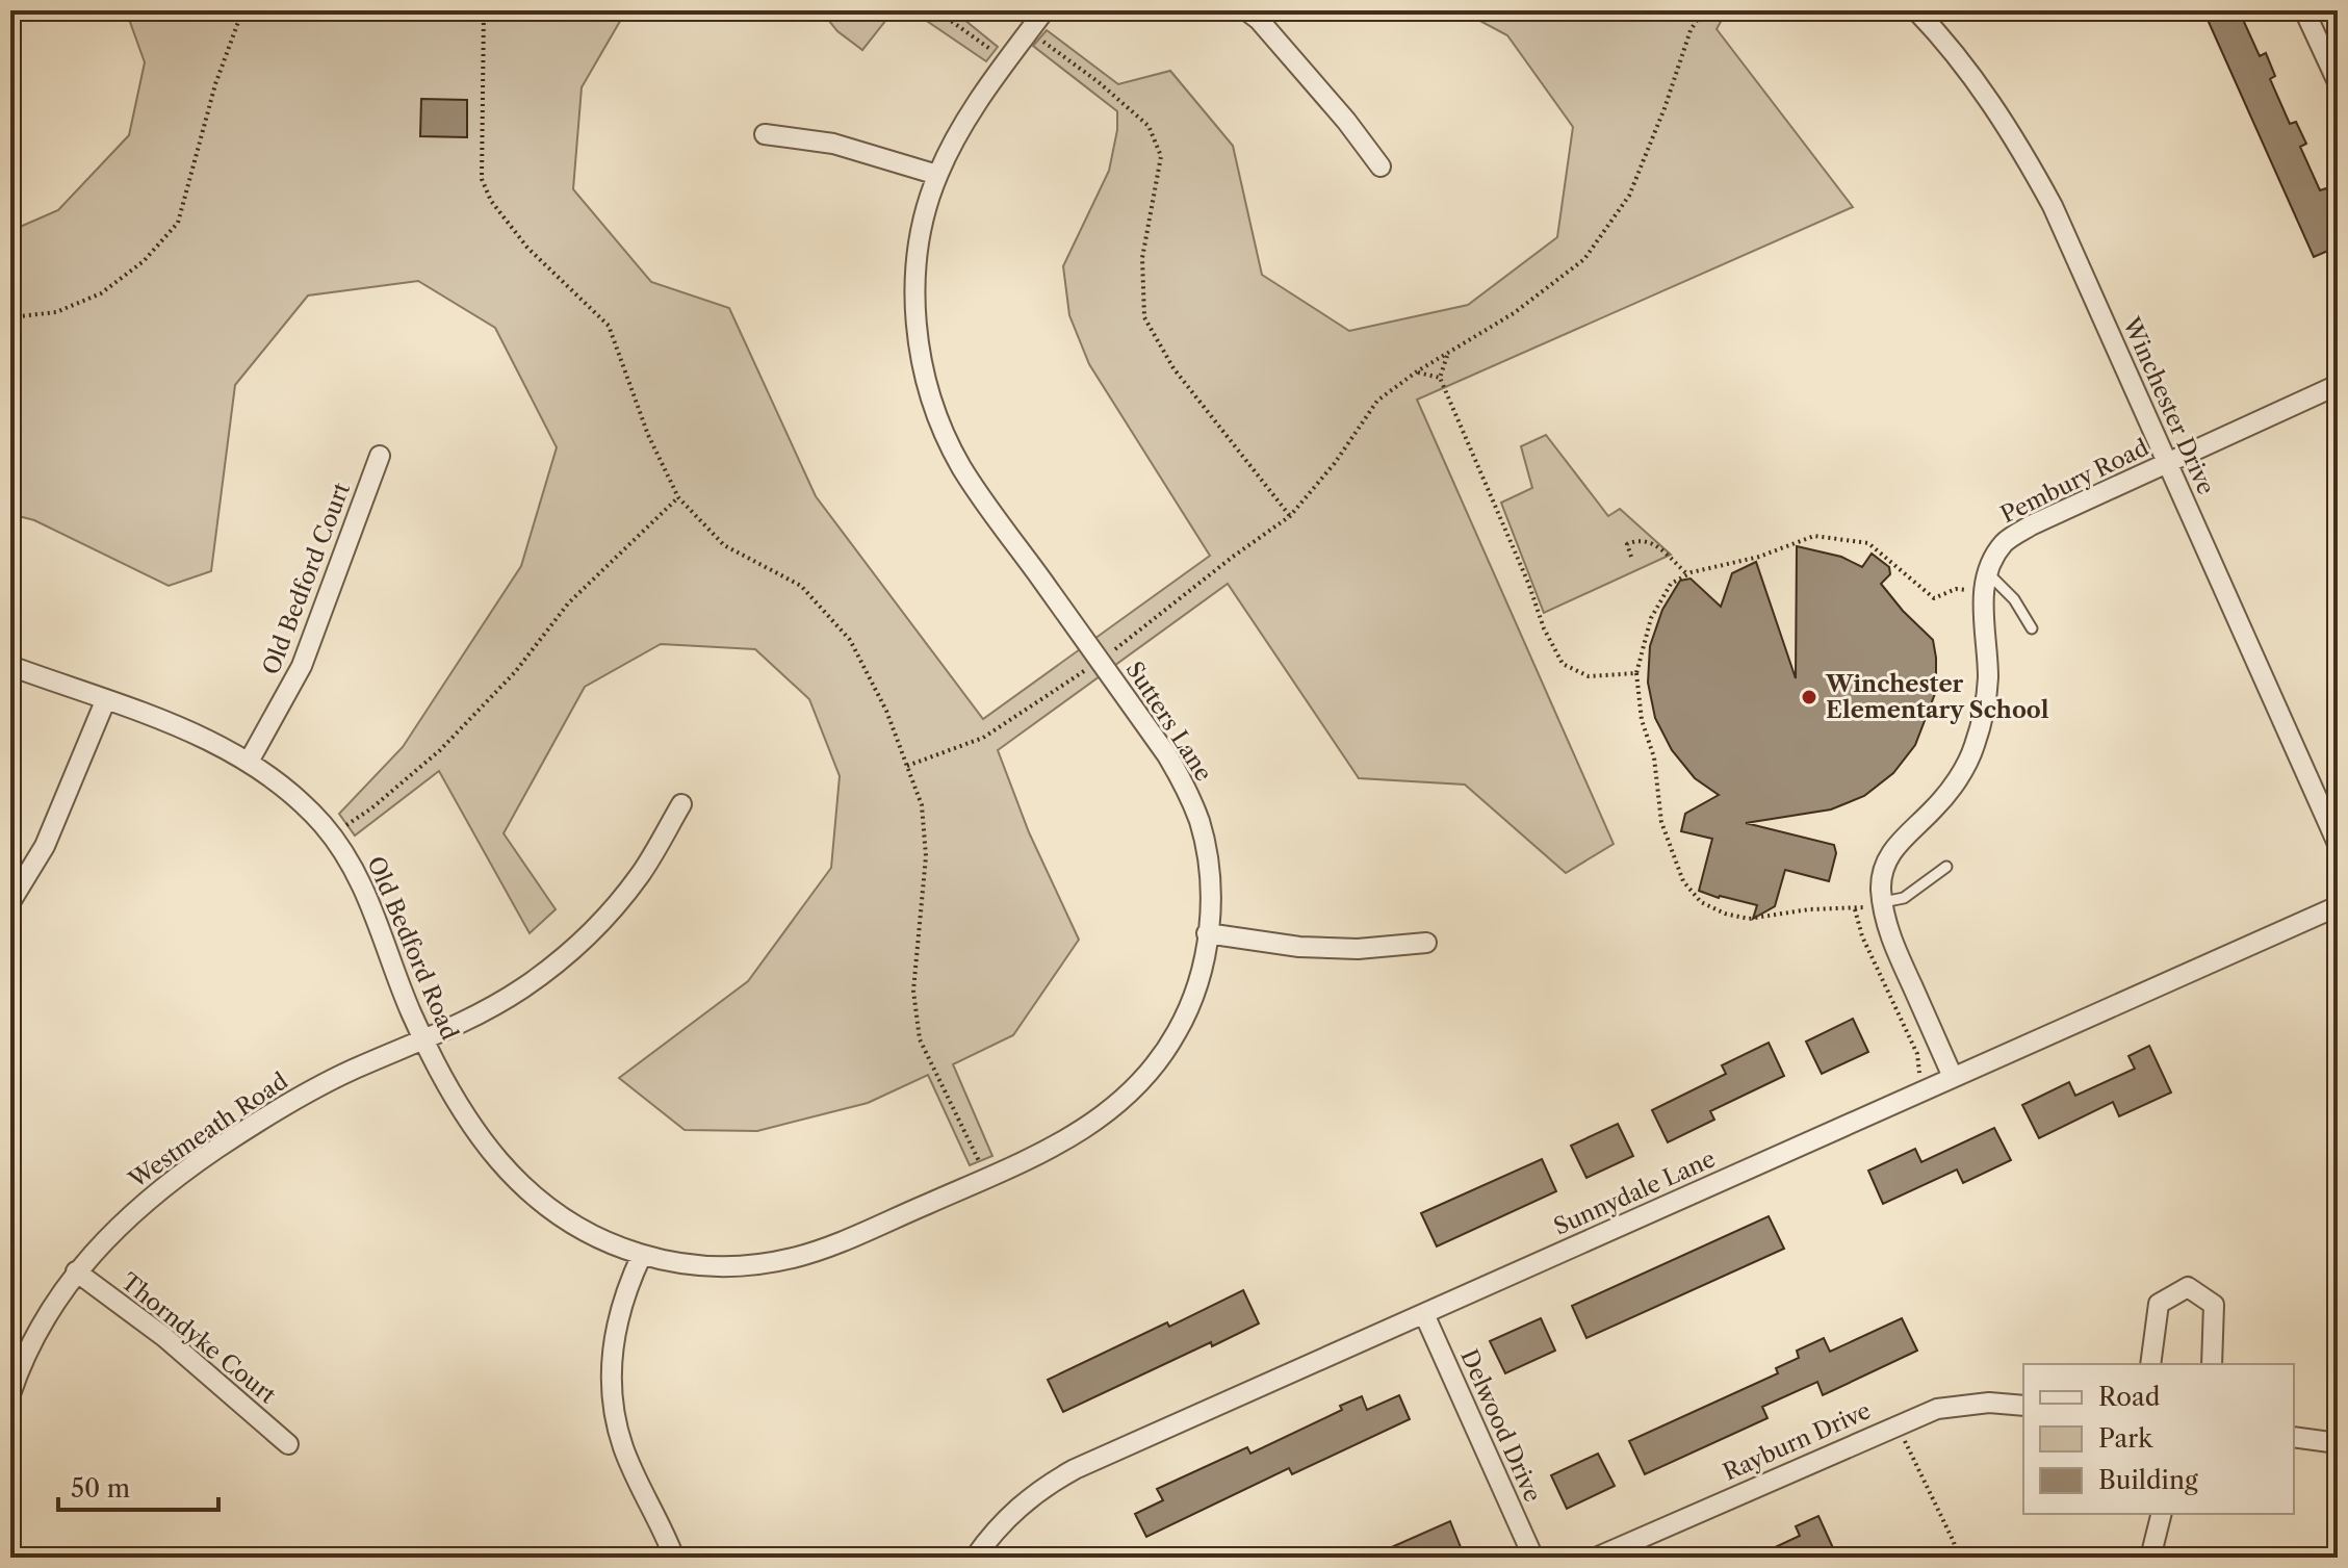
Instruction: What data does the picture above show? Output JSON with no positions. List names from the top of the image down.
{
  "streets": {
    "street": [
      "Winchester Drive",
      "Pembury Road",
      "Old Bedford Court",
      "Sutters Lane",
      "Old Bedford Road",
      "Westmeath Road",
      "Sunnydale Lane",
      "Thorndyke Court",
      "Delwood Drive",
      "Rayburn Drive"
    ]
  },
  "crossings": [
    ["Winchester Drive", "Pembury Road"],
    ["Old Bedford Court", "Old Bedford Road"],
    ["Sutters Lane", "Old Bedford Road"],
    ["Old Bedford Road", "Westmeath Road"],
    ["Westmeath Road", "Thorndyke Court"],
    ["Sunnydale Lane", "Delwood Drive"]
  ],
  "places": ["Winchester Elementary School"],
  "legend": ["Road", "Park", "Building"],
  "scale_bar": "50 m"
}
